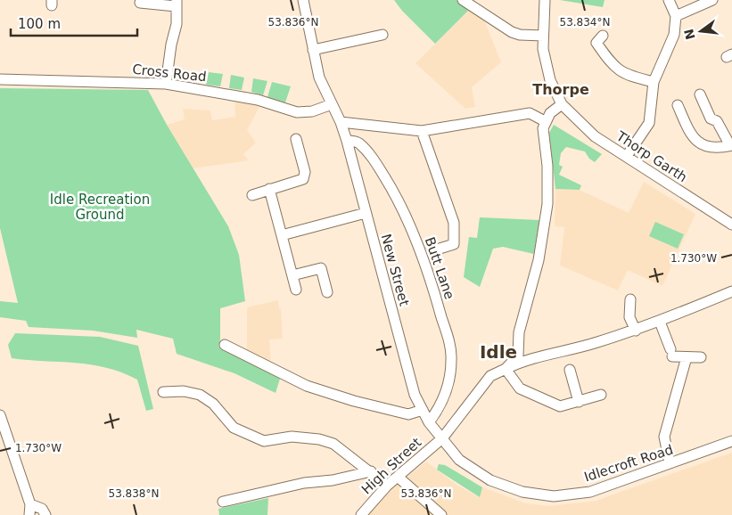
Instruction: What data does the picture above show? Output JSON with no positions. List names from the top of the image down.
{
  "streets": {
    "street": [
      "Cross Road",
      "Thorp Garth",
      "Butt Lane",
      "New Street",
      "Idlecroft Road",
      "High Street"
    ]
  },
  "crossings": [
    ["Cross Road", "New Street"],
    ["Butt Lane", "New Street"],
    ["New Street", "Idlecroft Road"],
    ["New Street", "High Street"],
    ["Idlecroft Road", "High Street"]
  ],
  "districts": ["Thorpe", "Idle"],
  "parks": ["Idle Recreation Ground"],
  "scale_bar": "100 m",
  "north": "left",
  "coordinates": [
    "53.836°N",
    "53.834°N",
    "1.730°W",
    "53.838°N"
  ]
}
